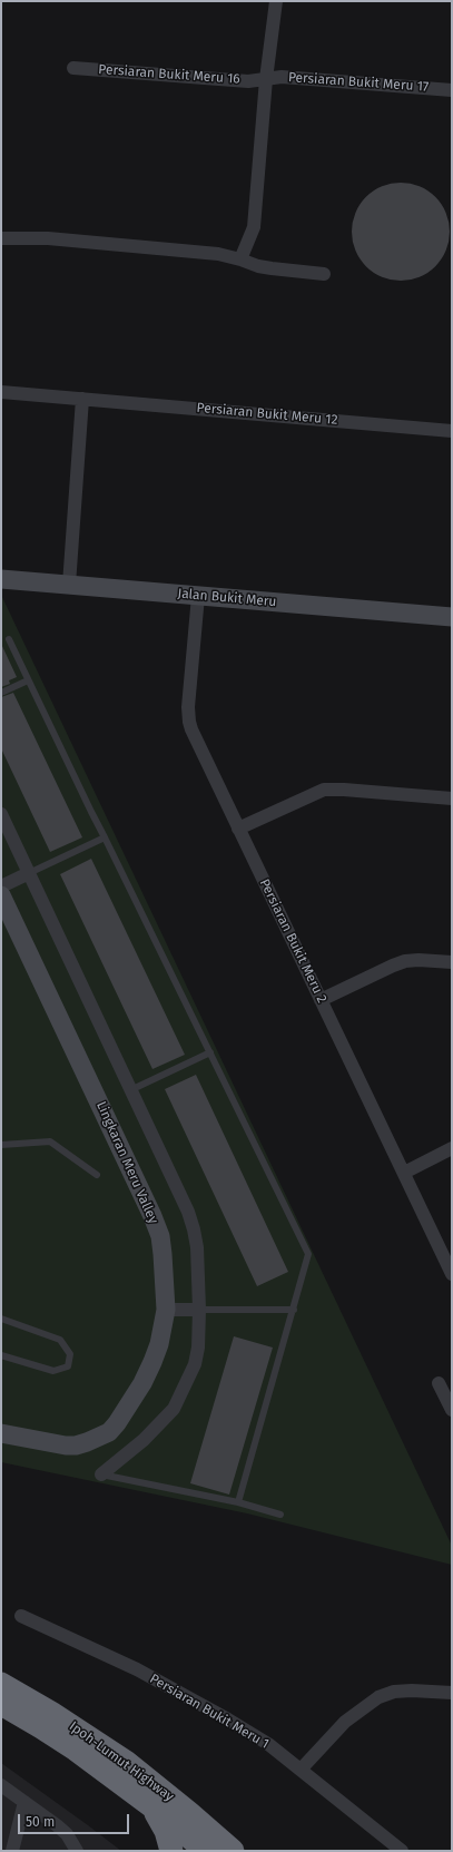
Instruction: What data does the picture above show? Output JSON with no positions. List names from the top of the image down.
{
  "streets": {
    "highway": ["Ipoh-Lumut Highway"],
    "street": [
      "Persiaran Bukit Meru 16",
      "Persiaran Bukit Meru 17",
      "Persiaran Bukit Meru 12",
      "Jalan Bukit Meru",
      "Persiaran Bukit Meru 2",
      "Lingkaran Meru Valley",
      "Persiaran Bukit Meru 1"
    ]
  },
  "crossings": [
    ["Persiaran Bukit Meru 16", "Persiaran Bukit Meru 17"],
    ["Jalan Bukit Meru", "Persiaran Bukit Meru 2"]
  ],
  "scale_bar": "50 m"
}
